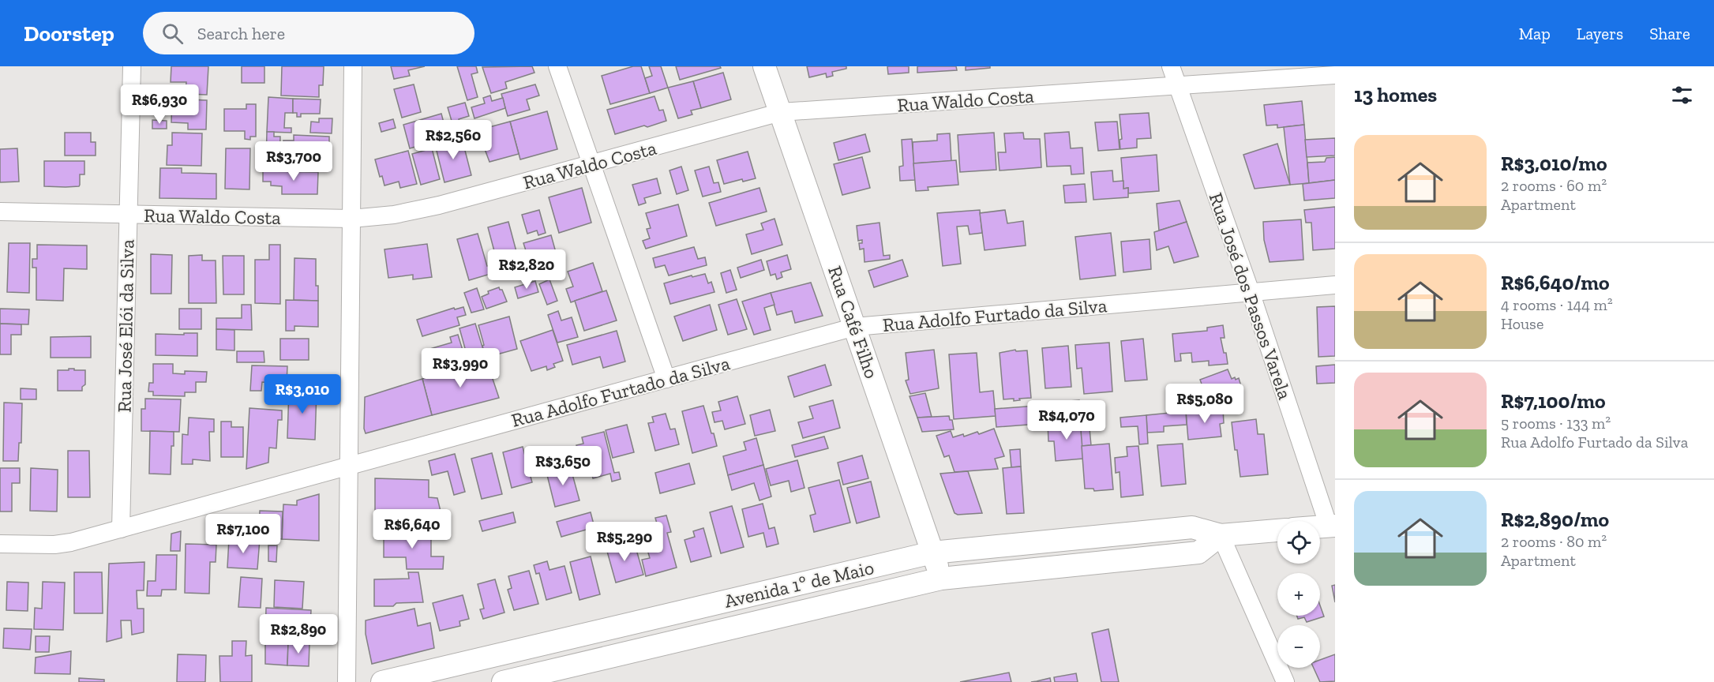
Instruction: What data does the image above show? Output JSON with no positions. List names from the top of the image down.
{
  "streets": {
    "street": [
      "Rua Waldo Costa",
      "Rua José dos Passos Varela",
      "Rua Adolfo Furtado da Silva",
      "Rua Café Filho",
      "Rua José Elói da Silva",
      "Avenida 1º de Maio"
    ]
  },
  "crossings": [
    ["Rua Waldo Costa", "Rua José dos Passos Varela"],
    ["Rua Waldo Costa", "Rua Café Filho"],
    ["Rua Waldo Costa", "Rua José Elói da Silva"],
    ["Rua José dos Passos Varela", "Rua Adolfo Furtado da Silva"],
    ["Rua Adolfo Furtado da Silva", "Rua Café Filho"],
    ["Rua Adolfo Furtado da Silva", "Rua José Elói da Silva"],
    ["Rua Café Filho", "Avenida 1º de Maio"]
  ],
  "page": {
    "header": "Doorstep",
    "search": "Search here",
    "nav": ["Map", "Layers", "Share"],
    "heading": "13 homes",
    "price": [
      "R$6,930",
      "R$2,560",
      "R$3,700",
      "R$2,820",
      "R$3,990",
      "R$3,010",
      "R$5,080",
      "R$4,070",
      "R$3,650",
      "R$6,640",
      "R$7,100",
      "R$5,290",
      "R$2,890"
    ],
    "list": [
      {
        "name": "R$3,010/mo",
        "note": "2 rooms · 60 m² · Apartment"
      },
      {
        "name": "R$6,640/mo",
        "note": "4 rooms · 144 m² · House"
      },
      {
        "name": "R$7,100/mo",
        "note": "5 rooms · 133 m² · Rua Adolfo Furtado da Silva"
      },
      {
        "name": "R$2,890/mo",
        "note": "2 rooms · 80 m² · Apartment"
      }
    ],
    "map_buttons": ["+", "−"]
  }
}
